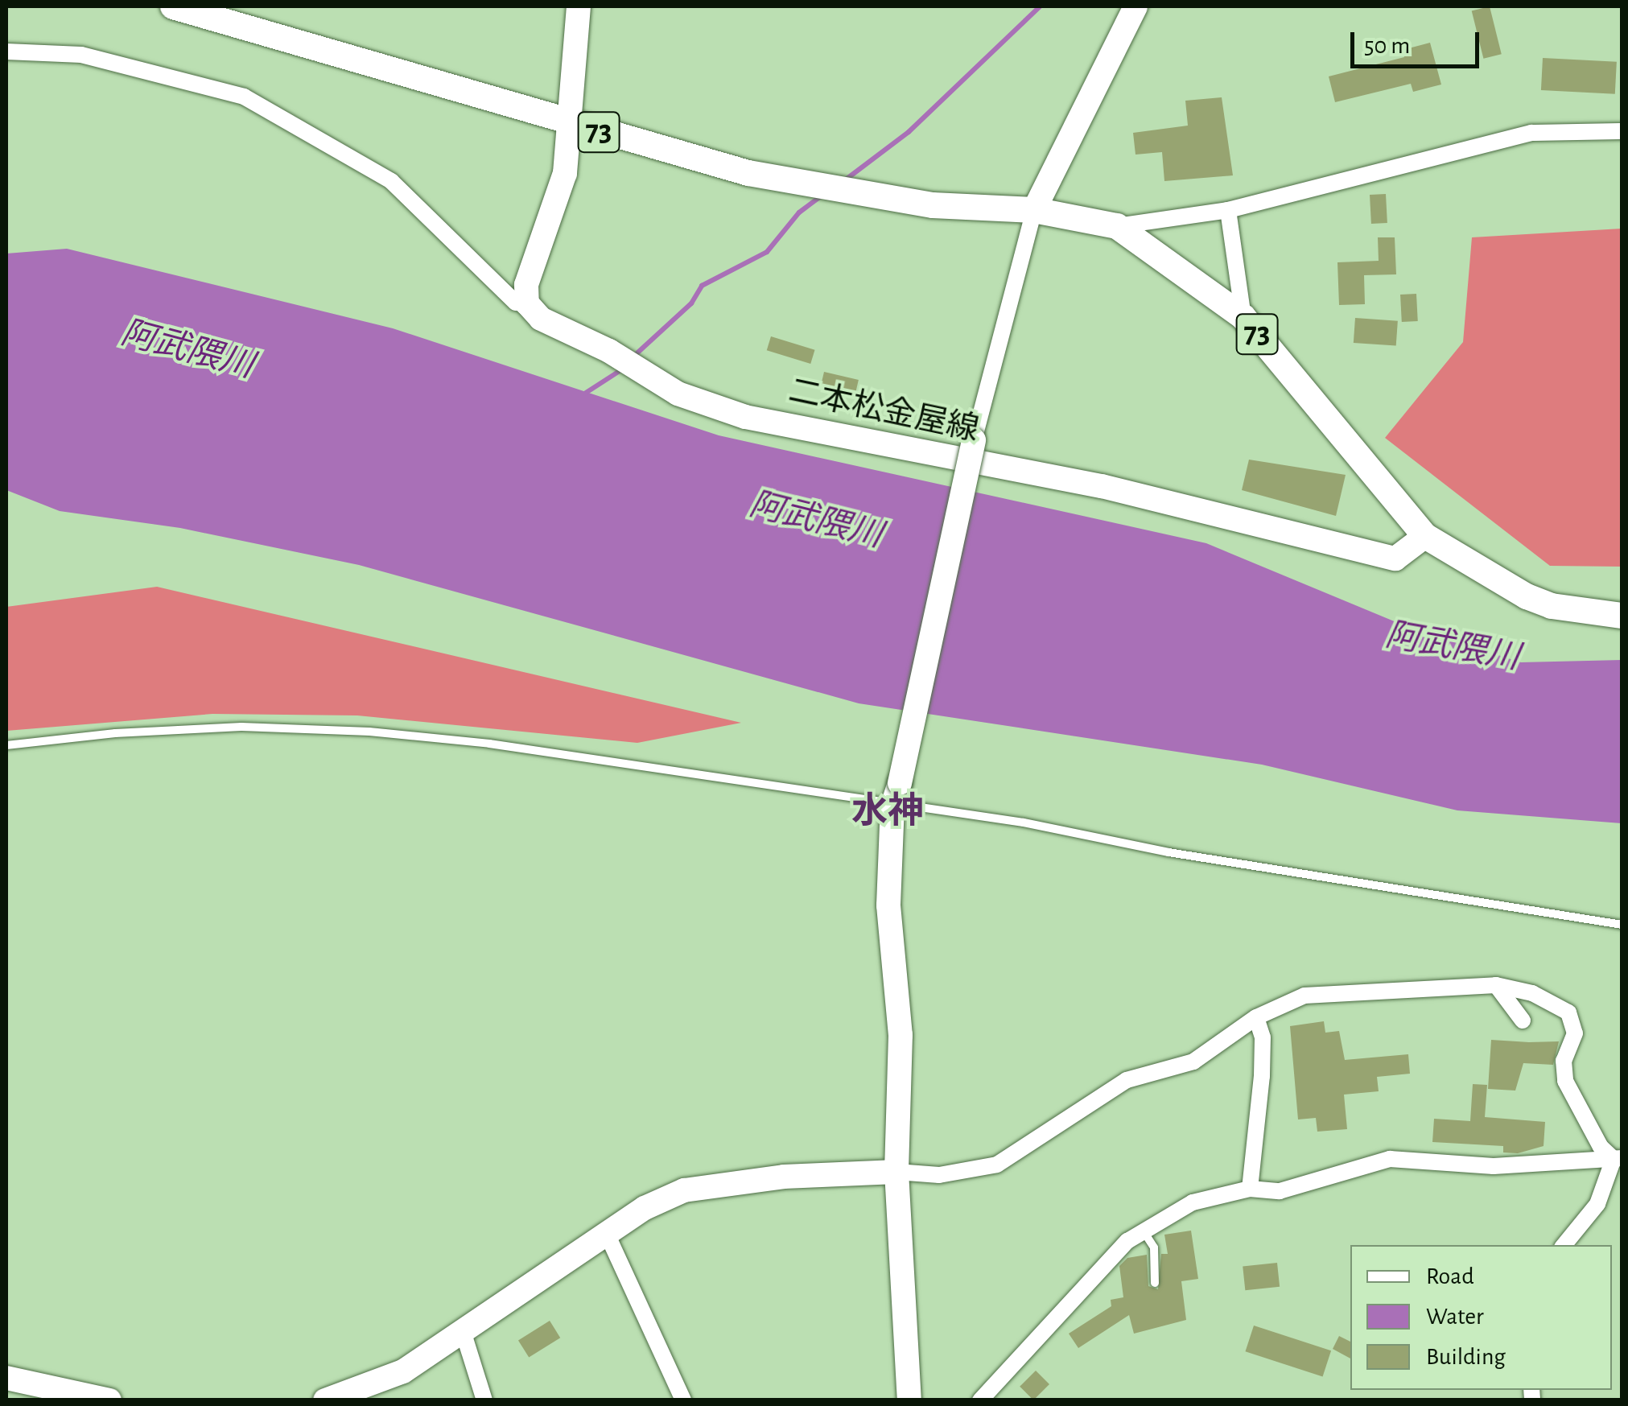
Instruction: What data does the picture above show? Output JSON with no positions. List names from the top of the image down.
{
  "streets": {
    "main road": ["73"],
    "street": ["二本松金屋線"]
  },
  "crossings": [
    ["73", "二本松金屋線"]
  ],
  "districts": ["水神"],
  "water": ["阿武隈川"],
  "legend": ["Road", "Water", "Building"],
  "scale_bar": "50 m"
}
